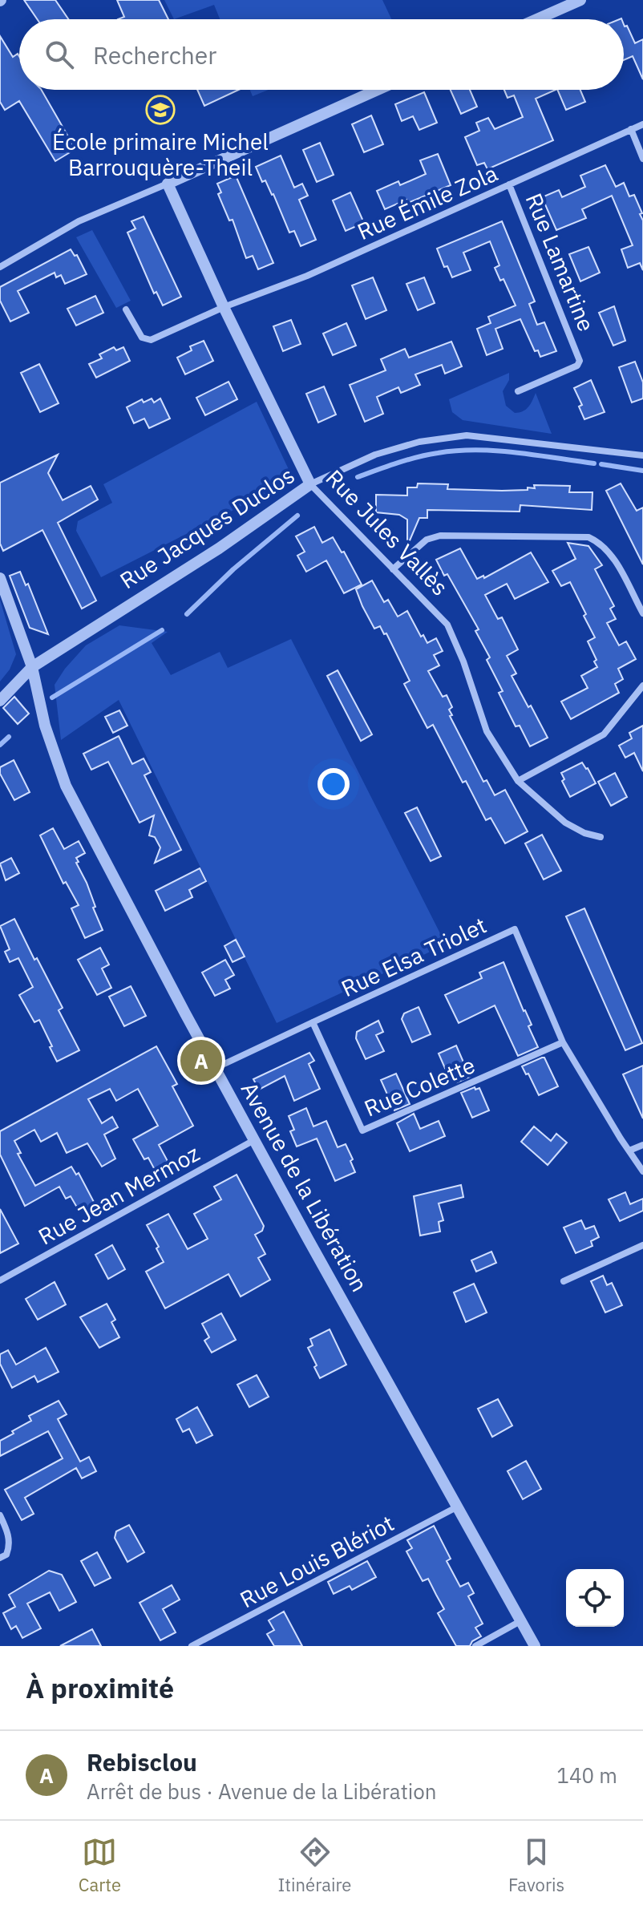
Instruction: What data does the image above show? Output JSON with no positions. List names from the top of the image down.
{
  "streets": {
    "street": [
      "Rue Émile Zola",
      "Rue Lamartine",
      "Rue Jacques Duclos",
      "Rue Jules Vallès",
      "Rue Elsa Triolet",
      "Rue Colette",
      "Avenue de la Libération",
      "Rue Jean Mermoz",
      "Rue Louis Blériot"
    ]
  },
  "crossings": [
    ["Rue Émile Zola", "Rue Lamartine"],
    ["Rue Émile Zola", "Rue Jules Vallès"],
    ["Rue Jacques Duclos", "Rue Jules Vallès"],
    ["Rue Jacques Duclos", "Avenue de la Libération"],
    ["Rue Elsa Triolet", "Rue Colette"],
    ["Rue Elsa Triolet", "Avenue de la Libération"],
    ["Avenue de la Libération", "Rue Jean Mermoz"],
    ["Avenue de la Libération", "Rue Louis Blériot"]
  ],
  "places": {
    "school or university": ["École primaire Michel Barrouquère-Theil"]
  },
  "page": {
    "search": "Rechercher",
    "pins": "A",
    "heading": "À proximité",
    "list": [
      {
        "mark": "A",
        "name": "Rebisclou",
        "note": "Arrêt de bus · Avenue de la Libération",
        "value": "140 m"
      }
    ],
    "nav": ["Carte", "Itinéraire", "Favoris"]
  }
}
